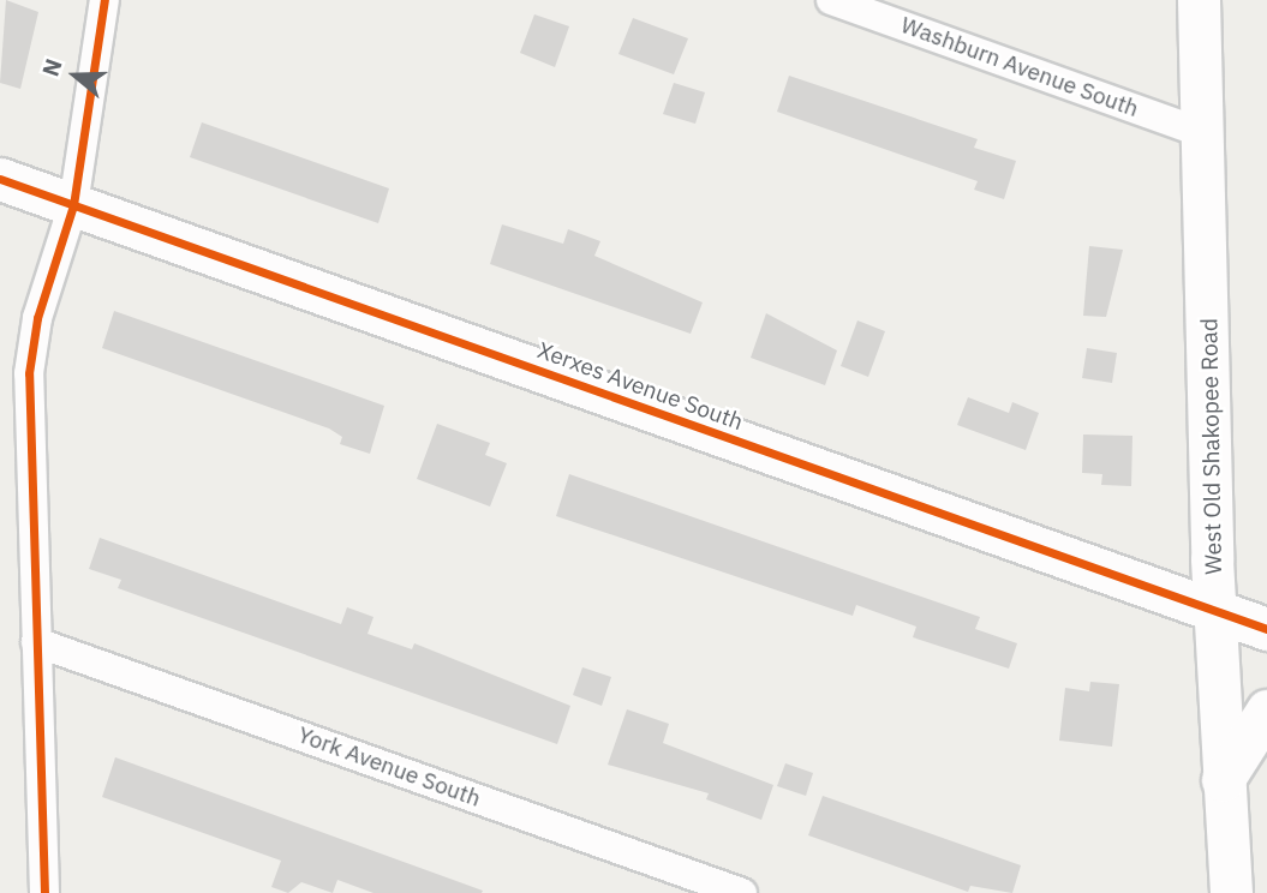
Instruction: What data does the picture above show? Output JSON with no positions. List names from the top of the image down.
{
  "streets": {
    "street": [
      "Washburn Avenue South",
      "Xerxes Avenue South",
      "West Old Shakopee Road",
      "York Avenue South"
    ]
  },
  "crossings": [
    ["Washburn Avenue South", "West Old Shakopee Road"],
    ["Xerxes Avenue South", "West Old Shakopee Road"]
  ],
  "north": "left"
}
